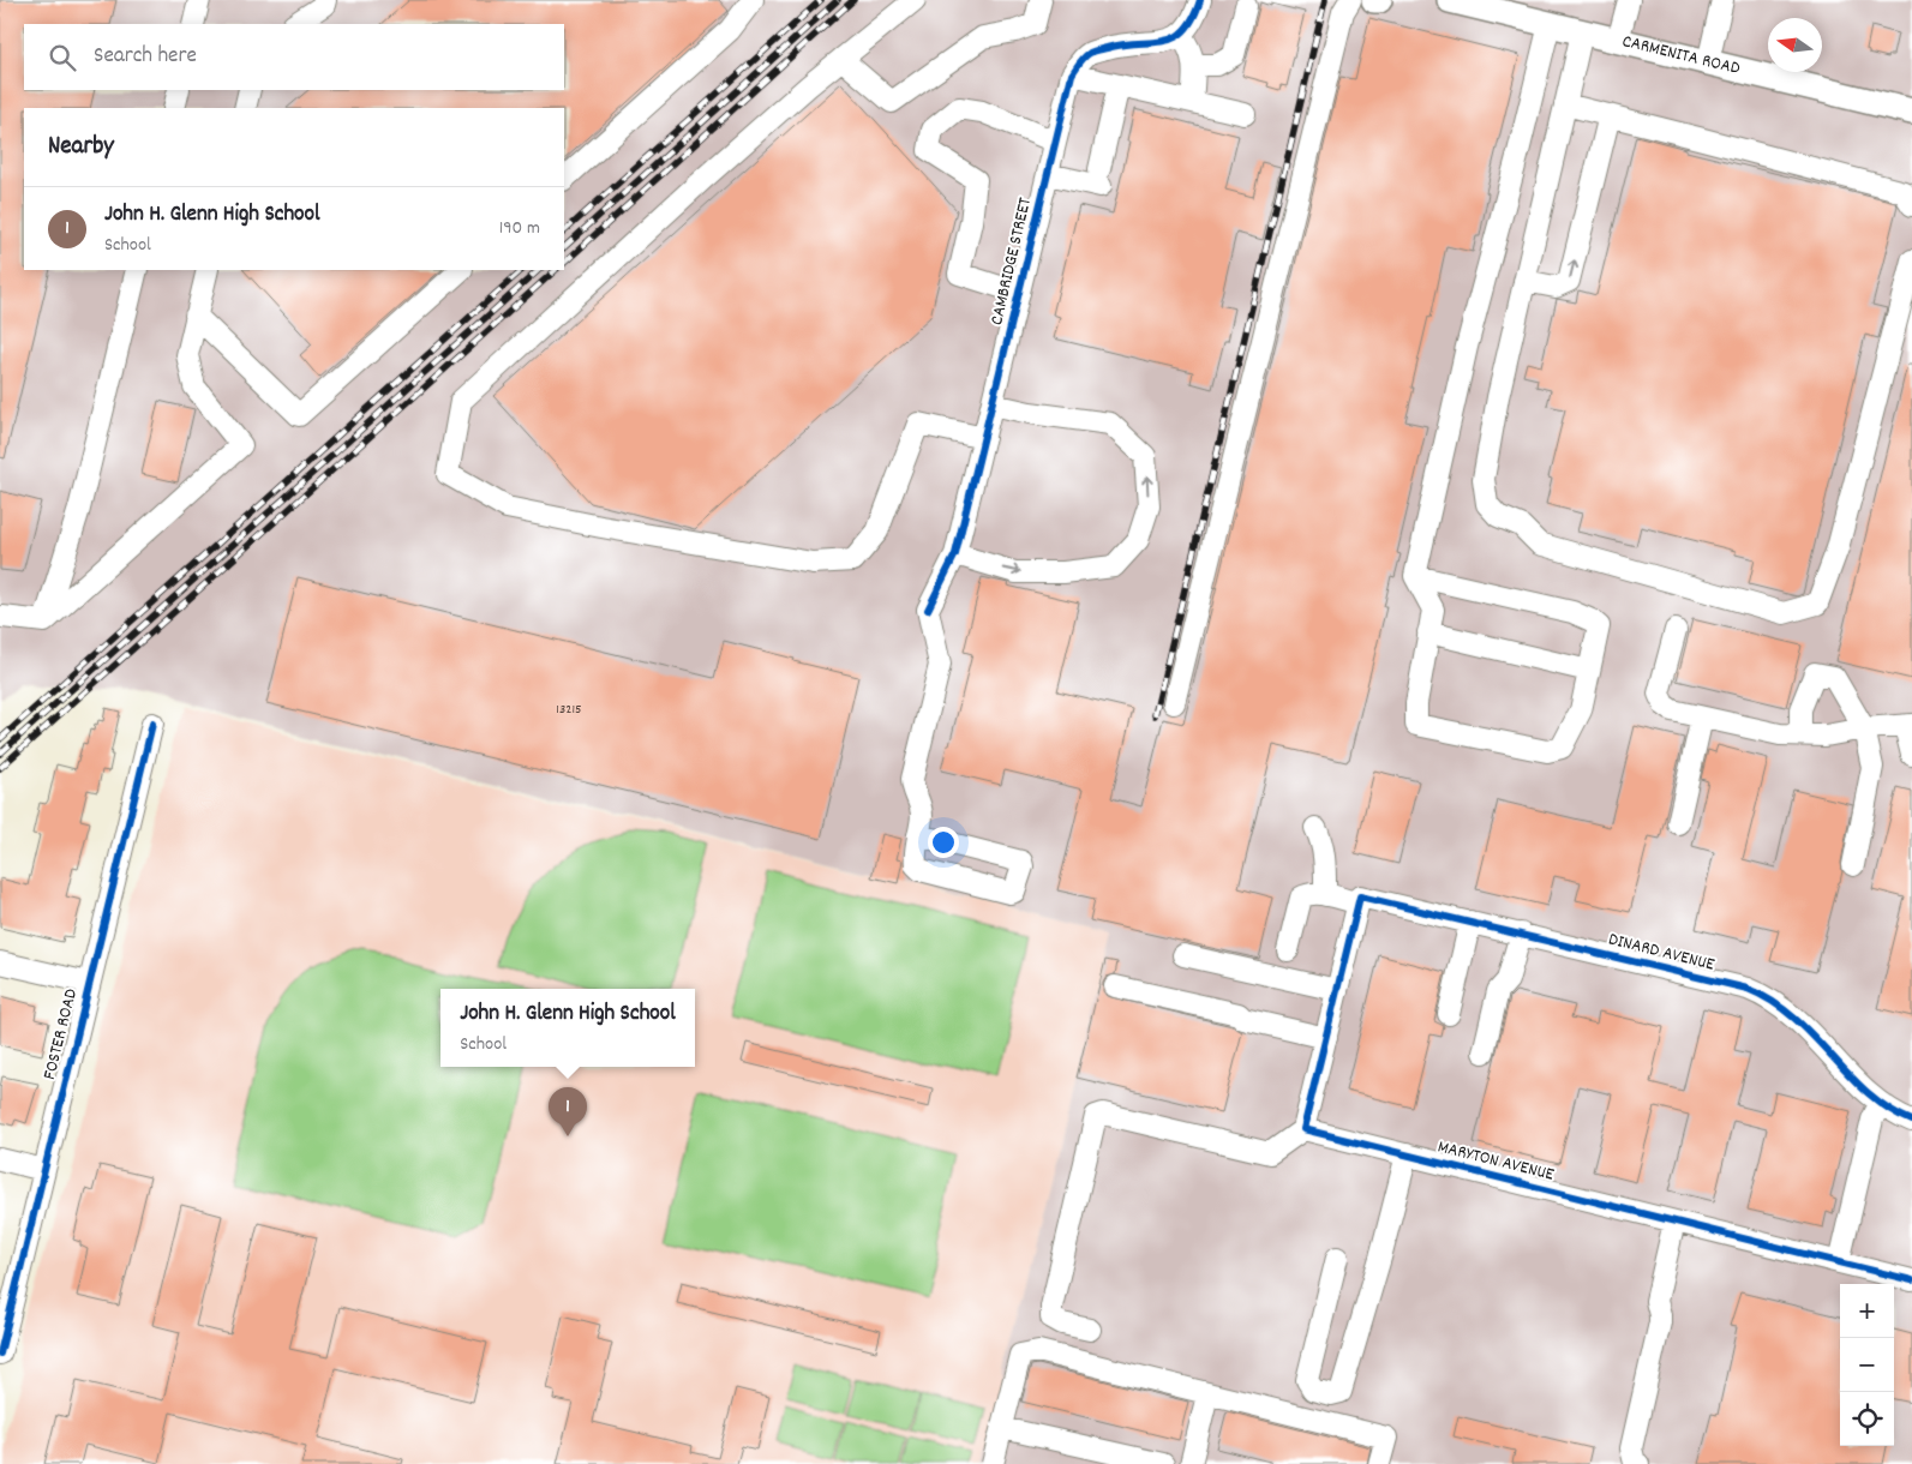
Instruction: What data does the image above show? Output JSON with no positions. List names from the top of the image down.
{
  "streets": {
    "main road": ["CARMENITA ROAD"],
    "street": [
      "CAMBRIDGE STREET",
      "DINARD AVENUE",
      "FOSTER ROAD",
      "MARYTON AVENUE"
    ]
  },
  "house_numbers": ["13215"],
  "north": "left",
  "page": {
    "search": "Search here",
    "heading": "Nearby",
    "list": [
      {
        "mark": "1",
        "name": "John H. Glenn High School",
        "note": "School",
        "value": "190 m"
      }
    ],
    "popup": ["John H. Glenn High School", "School"],
    "pins": "1",
    "map_buttons": ["+", "−"]
  }
}
